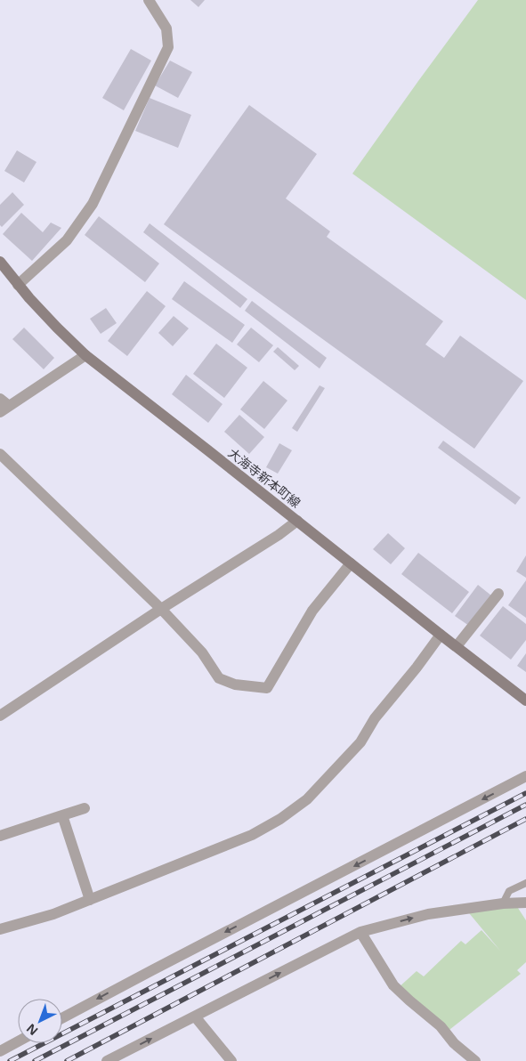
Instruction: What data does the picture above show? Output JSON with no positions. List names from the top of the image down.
{
  "streets": {
    "main road": ["大海寺新本町線"]
  },
  "north": "bottom left"
}
